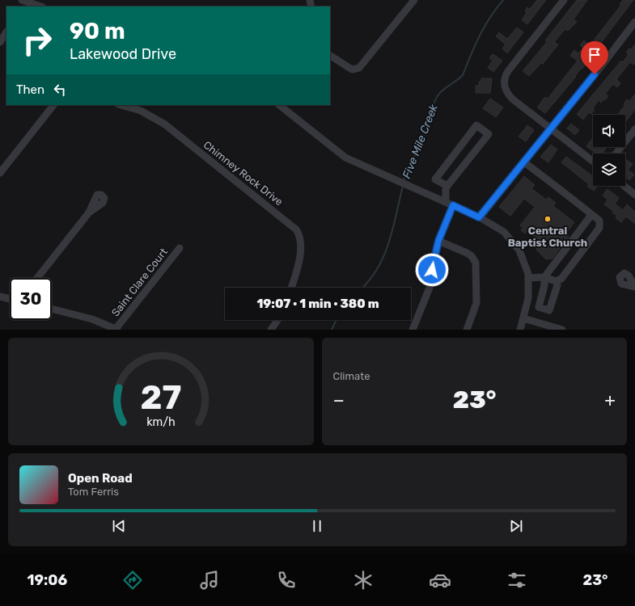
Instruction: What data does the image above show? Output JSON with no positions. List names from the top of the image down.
{
  "streets": {
    "street": ["Chimney Rock Drive", "Saint Clare Court"]
  },
  "water": ["Five Mile Creek"],
  "places": ["Central Baptist Church"],
  "page": {
    "turn": ["90 m", "Lakewood Drive"],
    "then": "Then",
    "limit": "30",
    "trip": "19:07 · 1 min · 380 m",
    "tile": "Climate",
    "heat": ["−", "23°", "+"],
    "song": ["Open Road", "Tom Ferris"],
    "tabs": ["19:06", "23°"],
    "gauge": ["27", "km/h"]
  }
}
